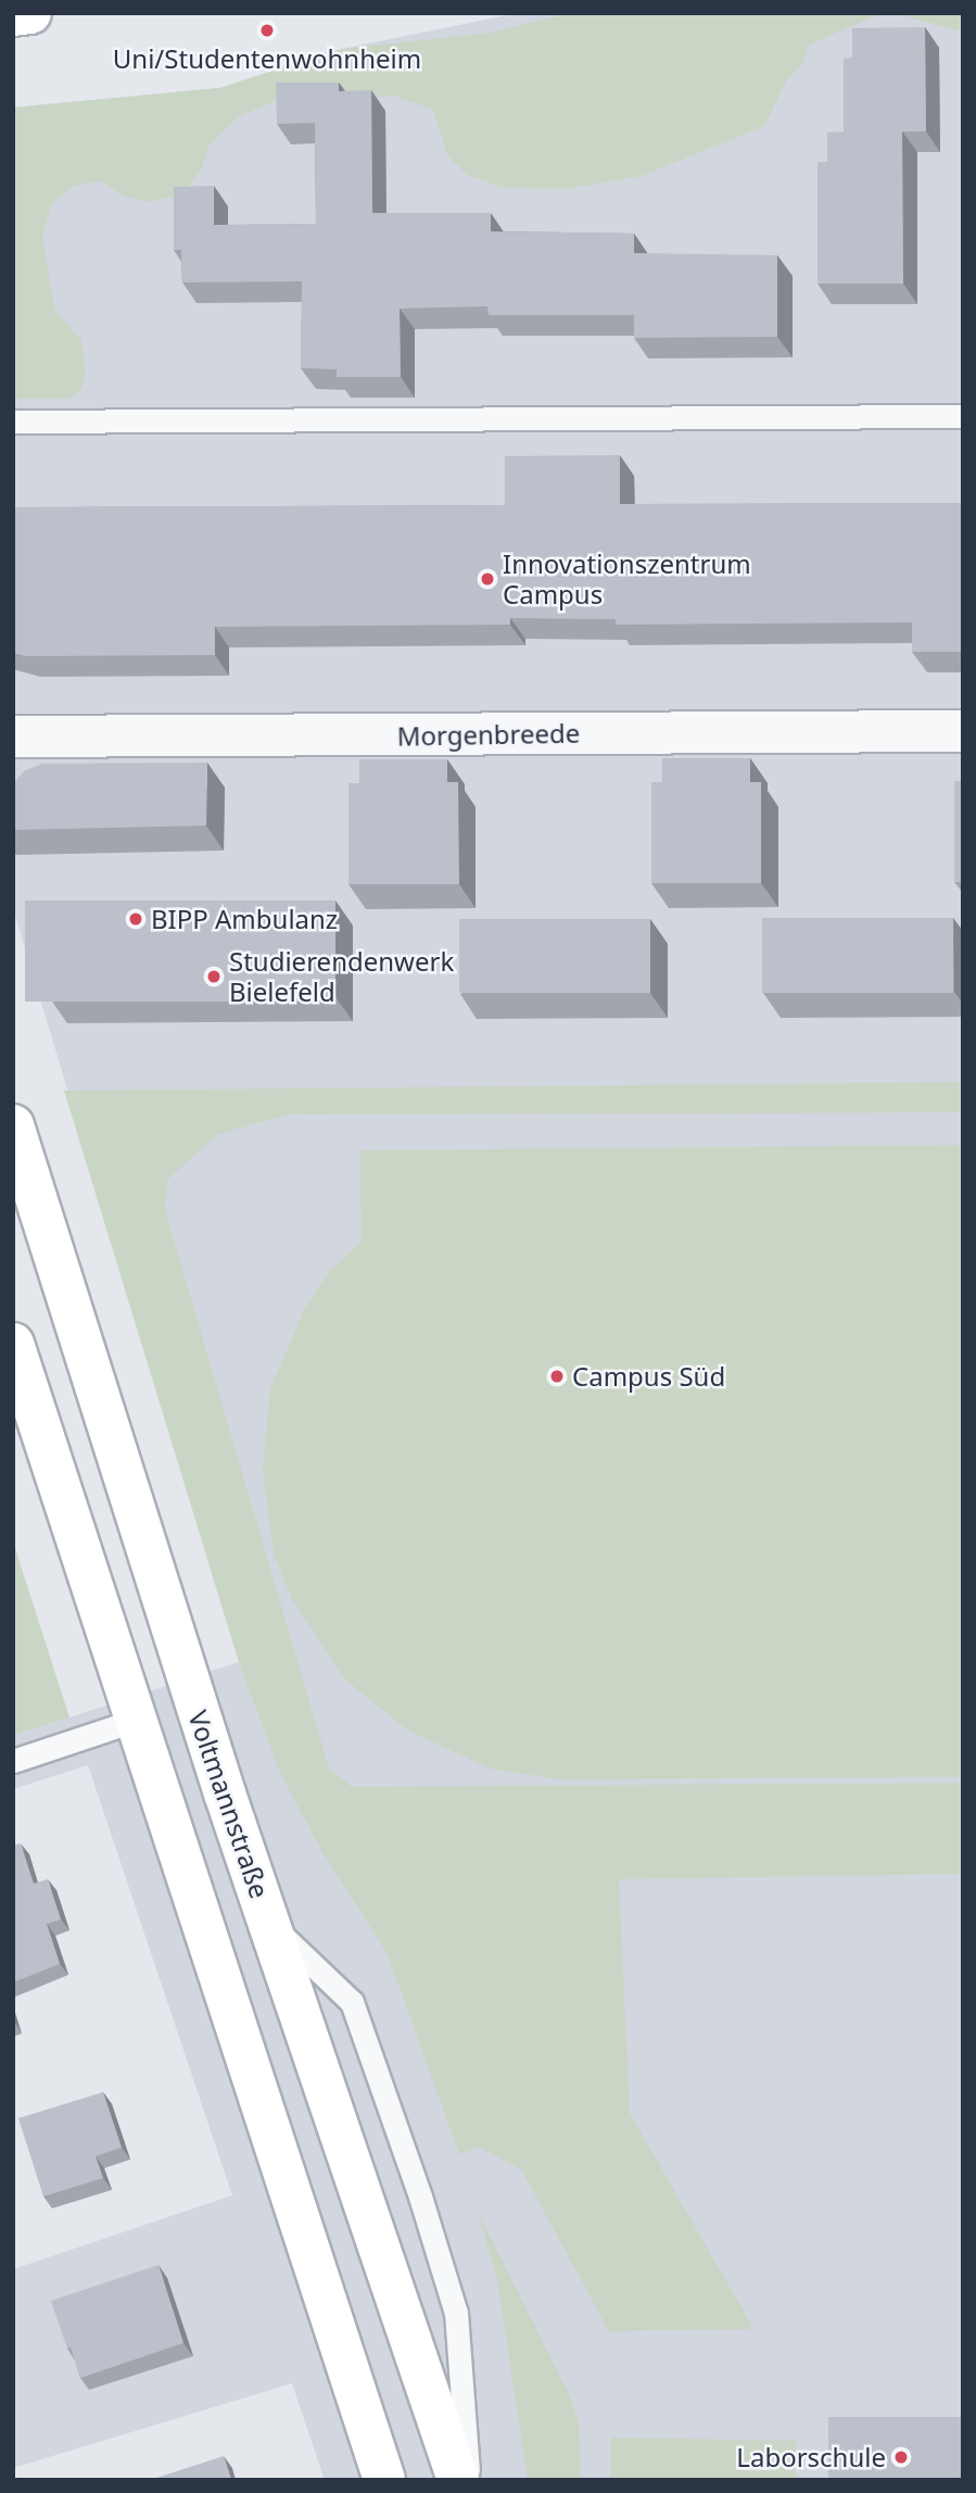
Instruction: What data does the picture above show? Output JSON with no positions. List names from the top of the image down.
{
  "streets": {
    "street": ["Morgenbreede", "Voltmannstraße"]
  },
  "places": [
    "Uni/Studentenwohnheim",
    "Innovationszentrum Campus",
    "BIPP Ambulanz",
    "Studierendenwerk Bielefeld",
    "Campus Süd",
    "Laborschule"
  ]
}
